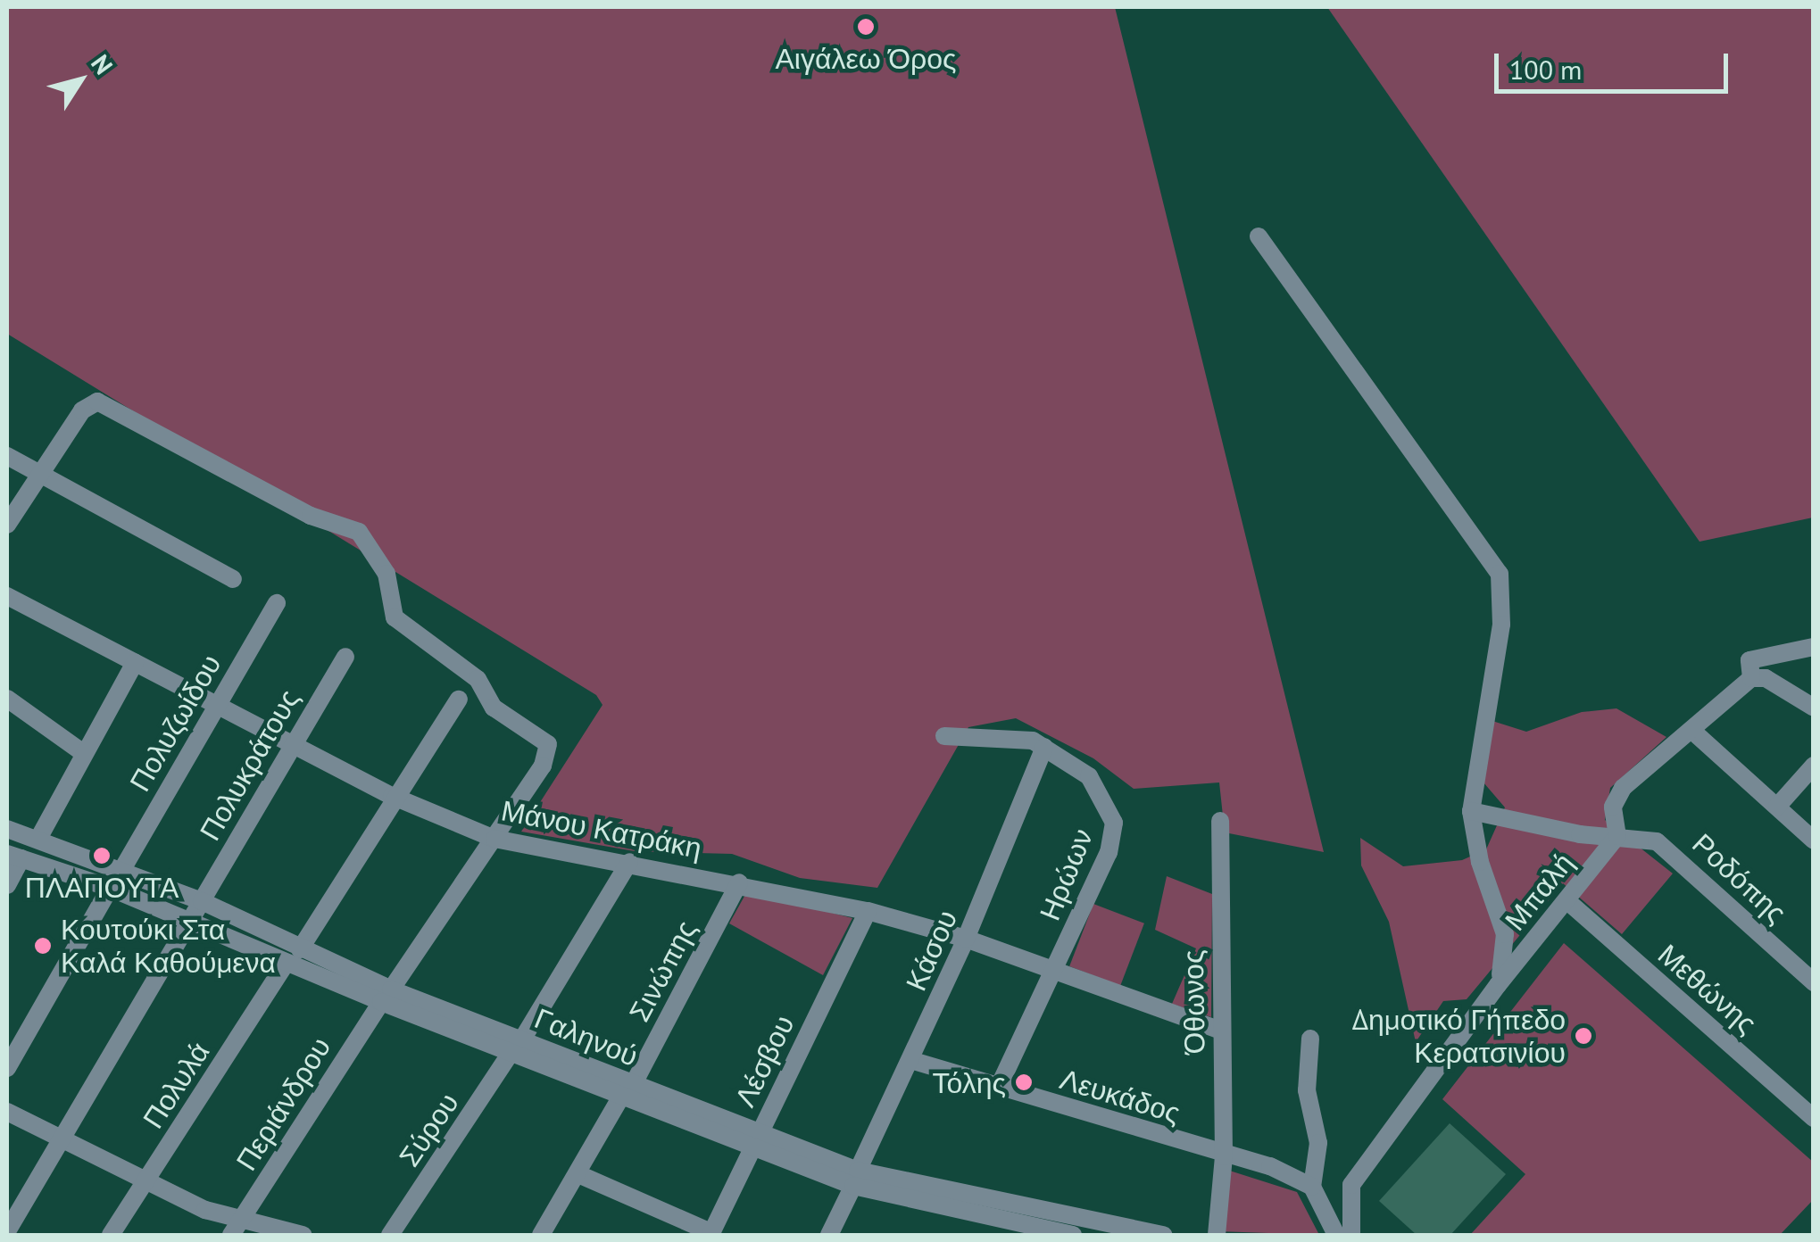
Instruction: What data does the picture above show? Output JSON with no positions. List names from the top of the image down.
{
  "streets": {
    "street": [
      "Πολυζωίδου",
      "Πολυκράτους",
      "Μάνου Κατράκη",
      "Ηρώων",
      "Ροδόπης",
      "Μπαλή",
      "Κάσου",
      "Σινώπης",
      "Μεθώνης",
      "Όθωνος",
      "Γαληνού",
      "Λέσβου",
      "Πολυλά",
      "Λευκάδος",
      "Περιάνδρου",
      "Σύρου"
    ]
  },
  "crossings": [
    ["Πολυζωίδου", "Μάνου Κατράκη"],
    ["Πολυζωίδου", "Γαληνού"],
    ["Πολυκράτους", "Μάνου Κατράκη"],
    ["Πολυκράτους", "Γαληνού"],
    ["Μάνου Κατράκη", "Ηρώων"],
    ["Μάνου Κατράκη", "Κάσου"],
    ["Μάνου Κατράκη", "Σινώπης"],
    ["Μάνου Κατράκη", "Όθωνος"],
    ["Μάνου Κατράκη", "Λέσβου"],
    ["Μάνου Κατράκη", "Περιάνδρου"],
    ["Μάνου Κατράκη", "Σύρου"],
    ["Ηρώων", "Κάσου"],
    ["Ηρώων", "Λευκάδος"],
    ["Ροδόπης", "Μπαλή"],
    ["Μπαλή", "Μεθώνης"],
    ["Κάσου", "Γαληνού"],
    ["Κάσου", "Λευκάδος"],
    ["Σινώπης", "Γαληνού"],
    ["Όθωνος", "Λευκάδος"],
    ["Γαληνού", "Λέσβου"],
    ["Γαληνού", "Πολυλά"],
    ["Γαληνού", "Περιάνδρου"],
    ["Γαληνού", "Σύρου"]
  ],
  "places": [
    "Αιγάλεω Όρος",
    "ΠΛΑΠΟΥΤΑ",
    "Κουτούκι Στα Καλά Καθούμενα",
    "Δημοτικό Γήπεδο Κερατσινίου",
    "Τόλης"
  ],
  "scale_bar": "100 m",
  "north": "top right"
}
